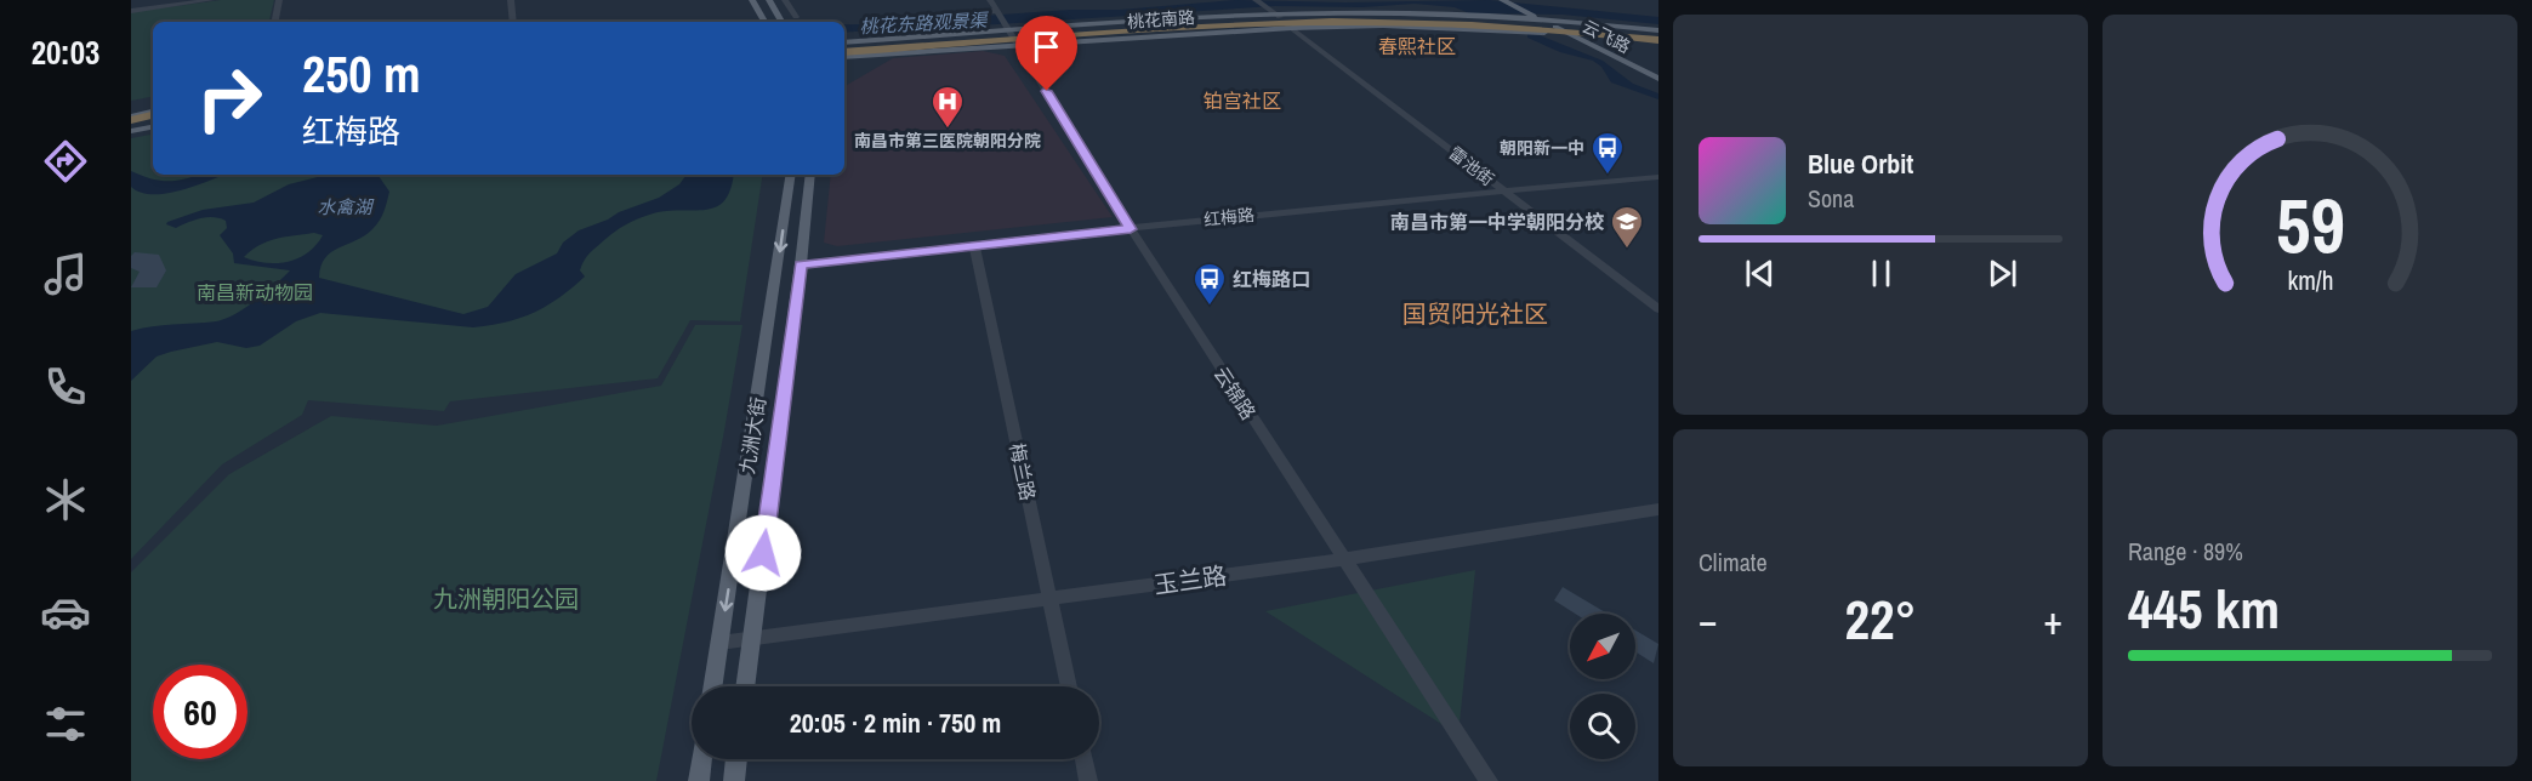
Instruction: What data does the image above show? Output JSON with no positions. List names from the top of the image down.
{
  "streets": {
    "main road": ["桃花南路", "云飞路", "九洲大街"],
    "street": [
      "雷池街",
      "红梅路",
      "云锦路",
      "梅兰路",
      "玉兰路"
    ]
  },
  "crossings": [
    ["桃花南路", "云飞路"],
    ["桃花南路", "雷池街"],
    ["桃花南路", "云锦路"],
    ["雷池街", "红梅路"],
    ["红梅路", "云锦路"],
    ["红梅路", "九洲大街"],
    ["红梅路", "梅兰路"],
    ["云锦路", "玉兰路"],
    ["九洲大街", "玉兰路"],
    ["梅兰路", "玉兰路"]
  ],
  "districts": ["春熙社区", "铂宫社区", "国贸阳光社区"],
  "water": ["桃花东路观景渠", "水禽湖"],
  "parks": ["南昌新动物园", "九洲朝阳公园"],
  "places": {
    "hospital": ["南昌市第三医院朝阳分院"],
    "bus stop": ["朝阳新一中", "红梅路口"],
    "school or university": ["南昌市第一中学朝阳分校"]
  },
  "north": "bottom left",
  "page": {
    "tabs": "20:03",
    "turn": ["250 m", "红梅路"],
    "song": ["Blue Orbit", "Sona"],
    "tile": [
      "Climate",
      ["Range · 89%", "445 km"]
    ],
    "heat": ["−", "22°", "+"],
    "limit": "60",
    "trip": "20:05 · 2 min · 750 m",
    "gauge": ["59", "km/h"]
  }
}
